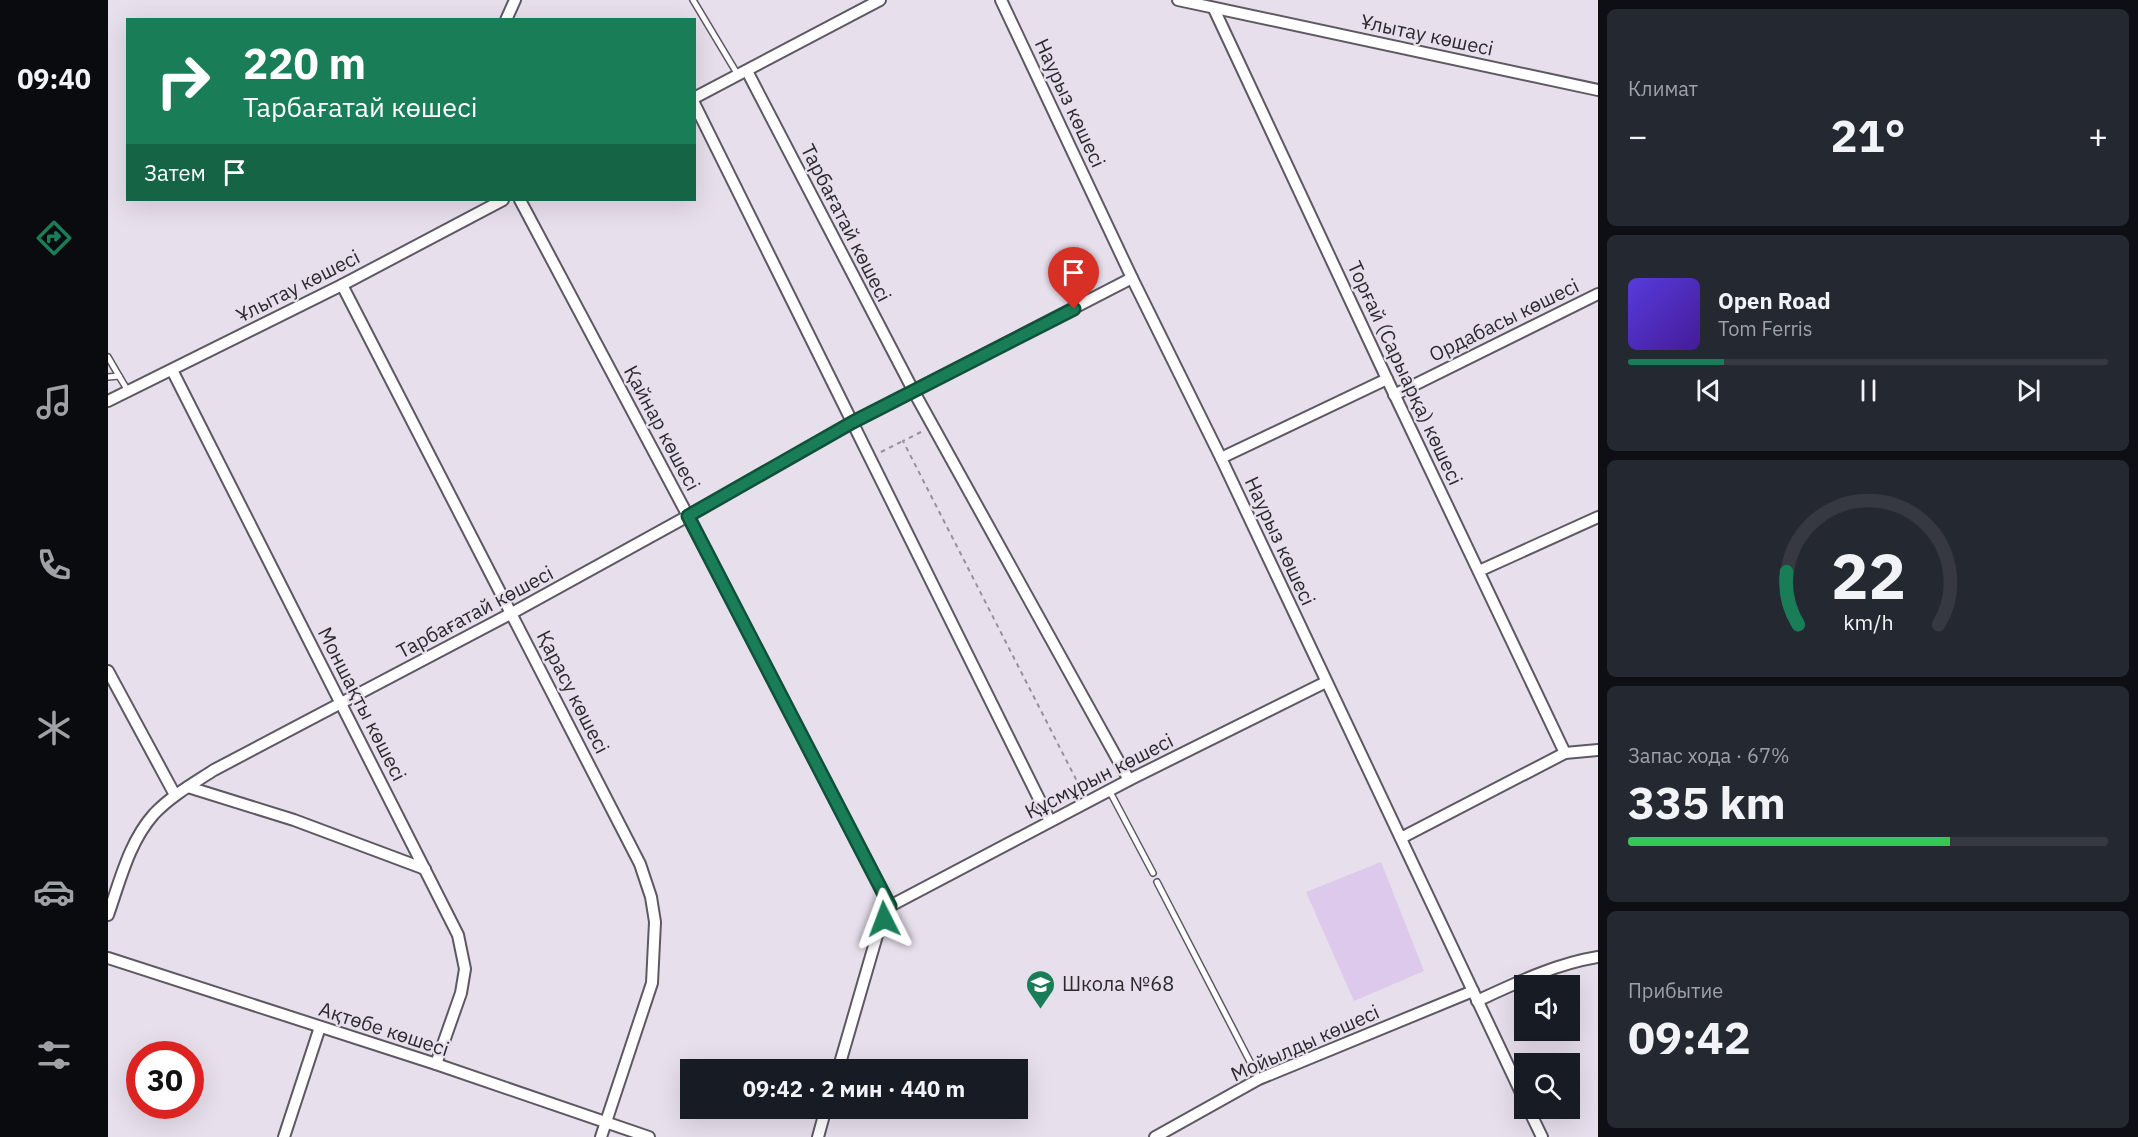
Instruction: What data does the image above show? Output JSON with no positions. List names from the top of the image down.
{
  "streets": {
    "street": [
      "Ұлытау көшесі",
      "Наурыз көшесі",
      "Тарбағатай көшесі",
      "Ордабасы көшесі",
      "Торғай (Сарыарқа) көшесі",
      "Қайнар көшесі",
      "Қарасу көшесі",
      "Моншақты көшесі",
      "Құсмұрын көшесі",
      "Ақтөбе көшесі",
      "Мойылды көшесі"
    ]
  },
  "crossings": [
    ["Ұлытау көшесі", "Торғай (Сарыарқа) көшесі"],
    ["Ұлытау көшесі", "Қарасу көшесі"],
    ["Ұлытау көшесі", "Моншақты көшесі"],
    ["Наурыз көшесі", "Тарбағатай көшесі"],
    ["Наурыз көшесі", "Құсмұрын көшесі"],
    ["Наурыз көшесі", "Мойылды көшесі"],
    ["Тарбағатай көшесі", "Қайнар көшесі"],
    ["Тарбағатай көшесі", "Қарасу көшесі"],
    ["Тарбағатай көшесі", "Моншақты көшесі"],
    ["Ордабасы көшесі", "Торғай (Сарыарқа) көшесі"],
    ["Қайнар көшесі", "Құсмұрын көшесі"],
    ["Қарасу көшесі", "Ақтөбе көшесі"],
    ["Моншақты көшесі", "Ақтөбе көшесі"]
  ],
  "places": {
    "school or university": ["Школа №68"]
  },
  "page": {
    "tabs": "09:40",
    "tile": [
      "Климат",
      ["Запас хода · 67%", "335 km"],
      ["Прибытие", "09:42"]
    ],
    "turn": ["220 m", "Тарбағатай көшесі"],
    "heat": ["−", "21°", "+"],
    "then": "Затем",
    "song": ["Open Road", "Tom Ferris"],
    "limit": "30",
    "trip": "09:42 · 2 мин · 440 m",
    "gauge": ["22", "km/h"]
  }
}
